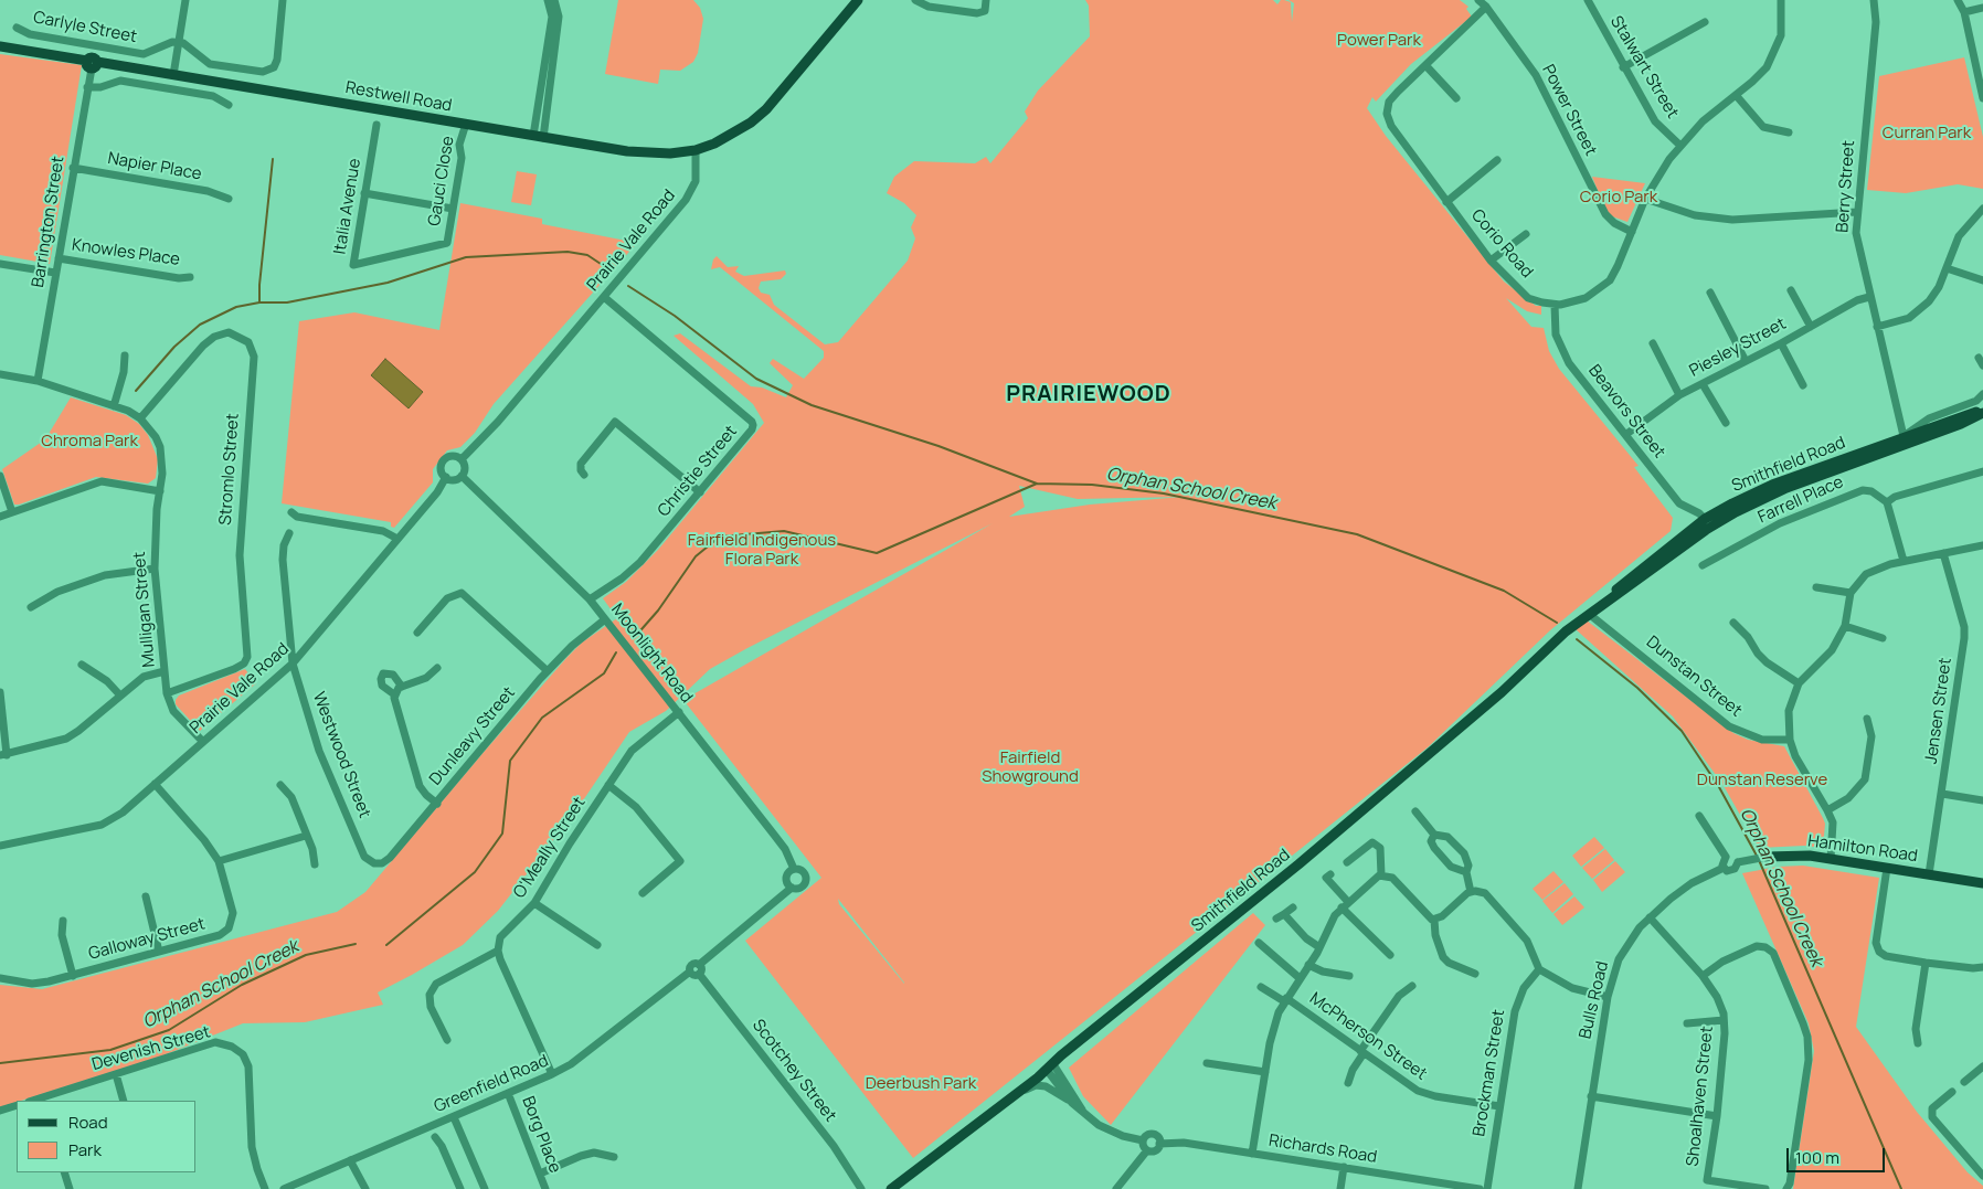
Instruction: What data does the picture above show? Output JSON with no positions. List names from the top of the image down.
{
  "streets": {
    "main road": ["Restwell Road", "Smithfield Road", "Hamilton Road"],
    "street": [
      "Carlyle Street",
      "Stalwart Street",
      "Power Street",
      "Napier Place",
      "Gauci Close",
      "Berry Street",
      "Italia Avenue",
      "Barrington Street",
      "Prairie Vale Road",
      "Corio Road",
      "Knowles Place",
      "Piesley Street",
      "Beavors Street",
      "Stromlo Street",
      "Christie Street",
      "Farrell Place",
      "Mulligan Street",
      "Moonlight Road",
      "Dunstan Street",
      "Jensen Street",
      "Dunleavy Street",
      "Westwood Street",
      "O'Meally Street",
      "Galloway Street",
      "Bulls Road",
      "McPherson Street",
      "Devenish Street",
      "Scotchey Street",
      "Brockman Street",
      "Greenfield Road",
      "Shoalhaven Street",
      "Borg Place",
      "Richards Road"
    ]
  },
  "crossings": [
    ["Stalwart Street", "Corio Road"],
    ["Restwell Road", "Gauci Close"],
    ["Restwell Road", "Barrington Street"],
    ["Restwell Road", "Prairie Vale Road"],
    ["Power Street", "Corio Road"],
    ["Napier Place", "Barrington Street"],
    ["Gauci Close", "Italia Avenue"],
    ["Berry Street", "Piesley Street"],
    ["Berry Street", "Smithfield Road"],
    ["Barrington Street", "Knowles Place"],
    ["Barrington Street", "Mulligan Street"],
    ["Prairie Vale Road", "Christie Street"],
    ["Prairie Vale Road", "Mulligan Street"],
    ["Prairie Vale Road", "Moonlight Road"],
    ["Prairie Vale Road", "Westwood Street"],
    ["Prairie Vale Road", "Galloway Street"],
    ["Corio Road", "Beavors Street"],
    ["Piesley Street", "Beavors Street"],
    ["Beavors Street", "Smithfield Road"],
    ["Smithfield Road", "Dunstan Street"],
    ["Smithfield Road", "Richards Road"],
    ["Stromlo Street", "Mulligan Street"],
    ["Christie Street", "Moonlight Road"],
    ["Moonlight Road", "Dunleavy Street"],
    ["Moonlight Road", "O'Meally Street"],
    ["Jensen Street", "Hamilton Road"],
    ["Dunleavy Street", "Westwood Street"],
    ["Hamilton Road", "Bulls Road"],
    ["Bulls Road", "Shoalhaven Street"],
    ["McPherson Street", "Brockman Street"],
    ["Scotchey Street", "Greenfield Road"],
    ["Greenfield Road", "Borg Place"]
  ],
  "districts": ["PRAIRIEWOOD"],
  "water": ["Orphan School Creek"],
  "parks": [
    "Power Park",
    "Curran Park",
    "Corio Park",
    "Chroma Park",
    "Fairfield Indigenous Flora Park",
    "Fairfield Showground",
    "Dunstan Reserve",
    "Deerbush Park"
  ],
  "legend": ["Road", "Park"],
  "scale_bar": "100 m"
}
